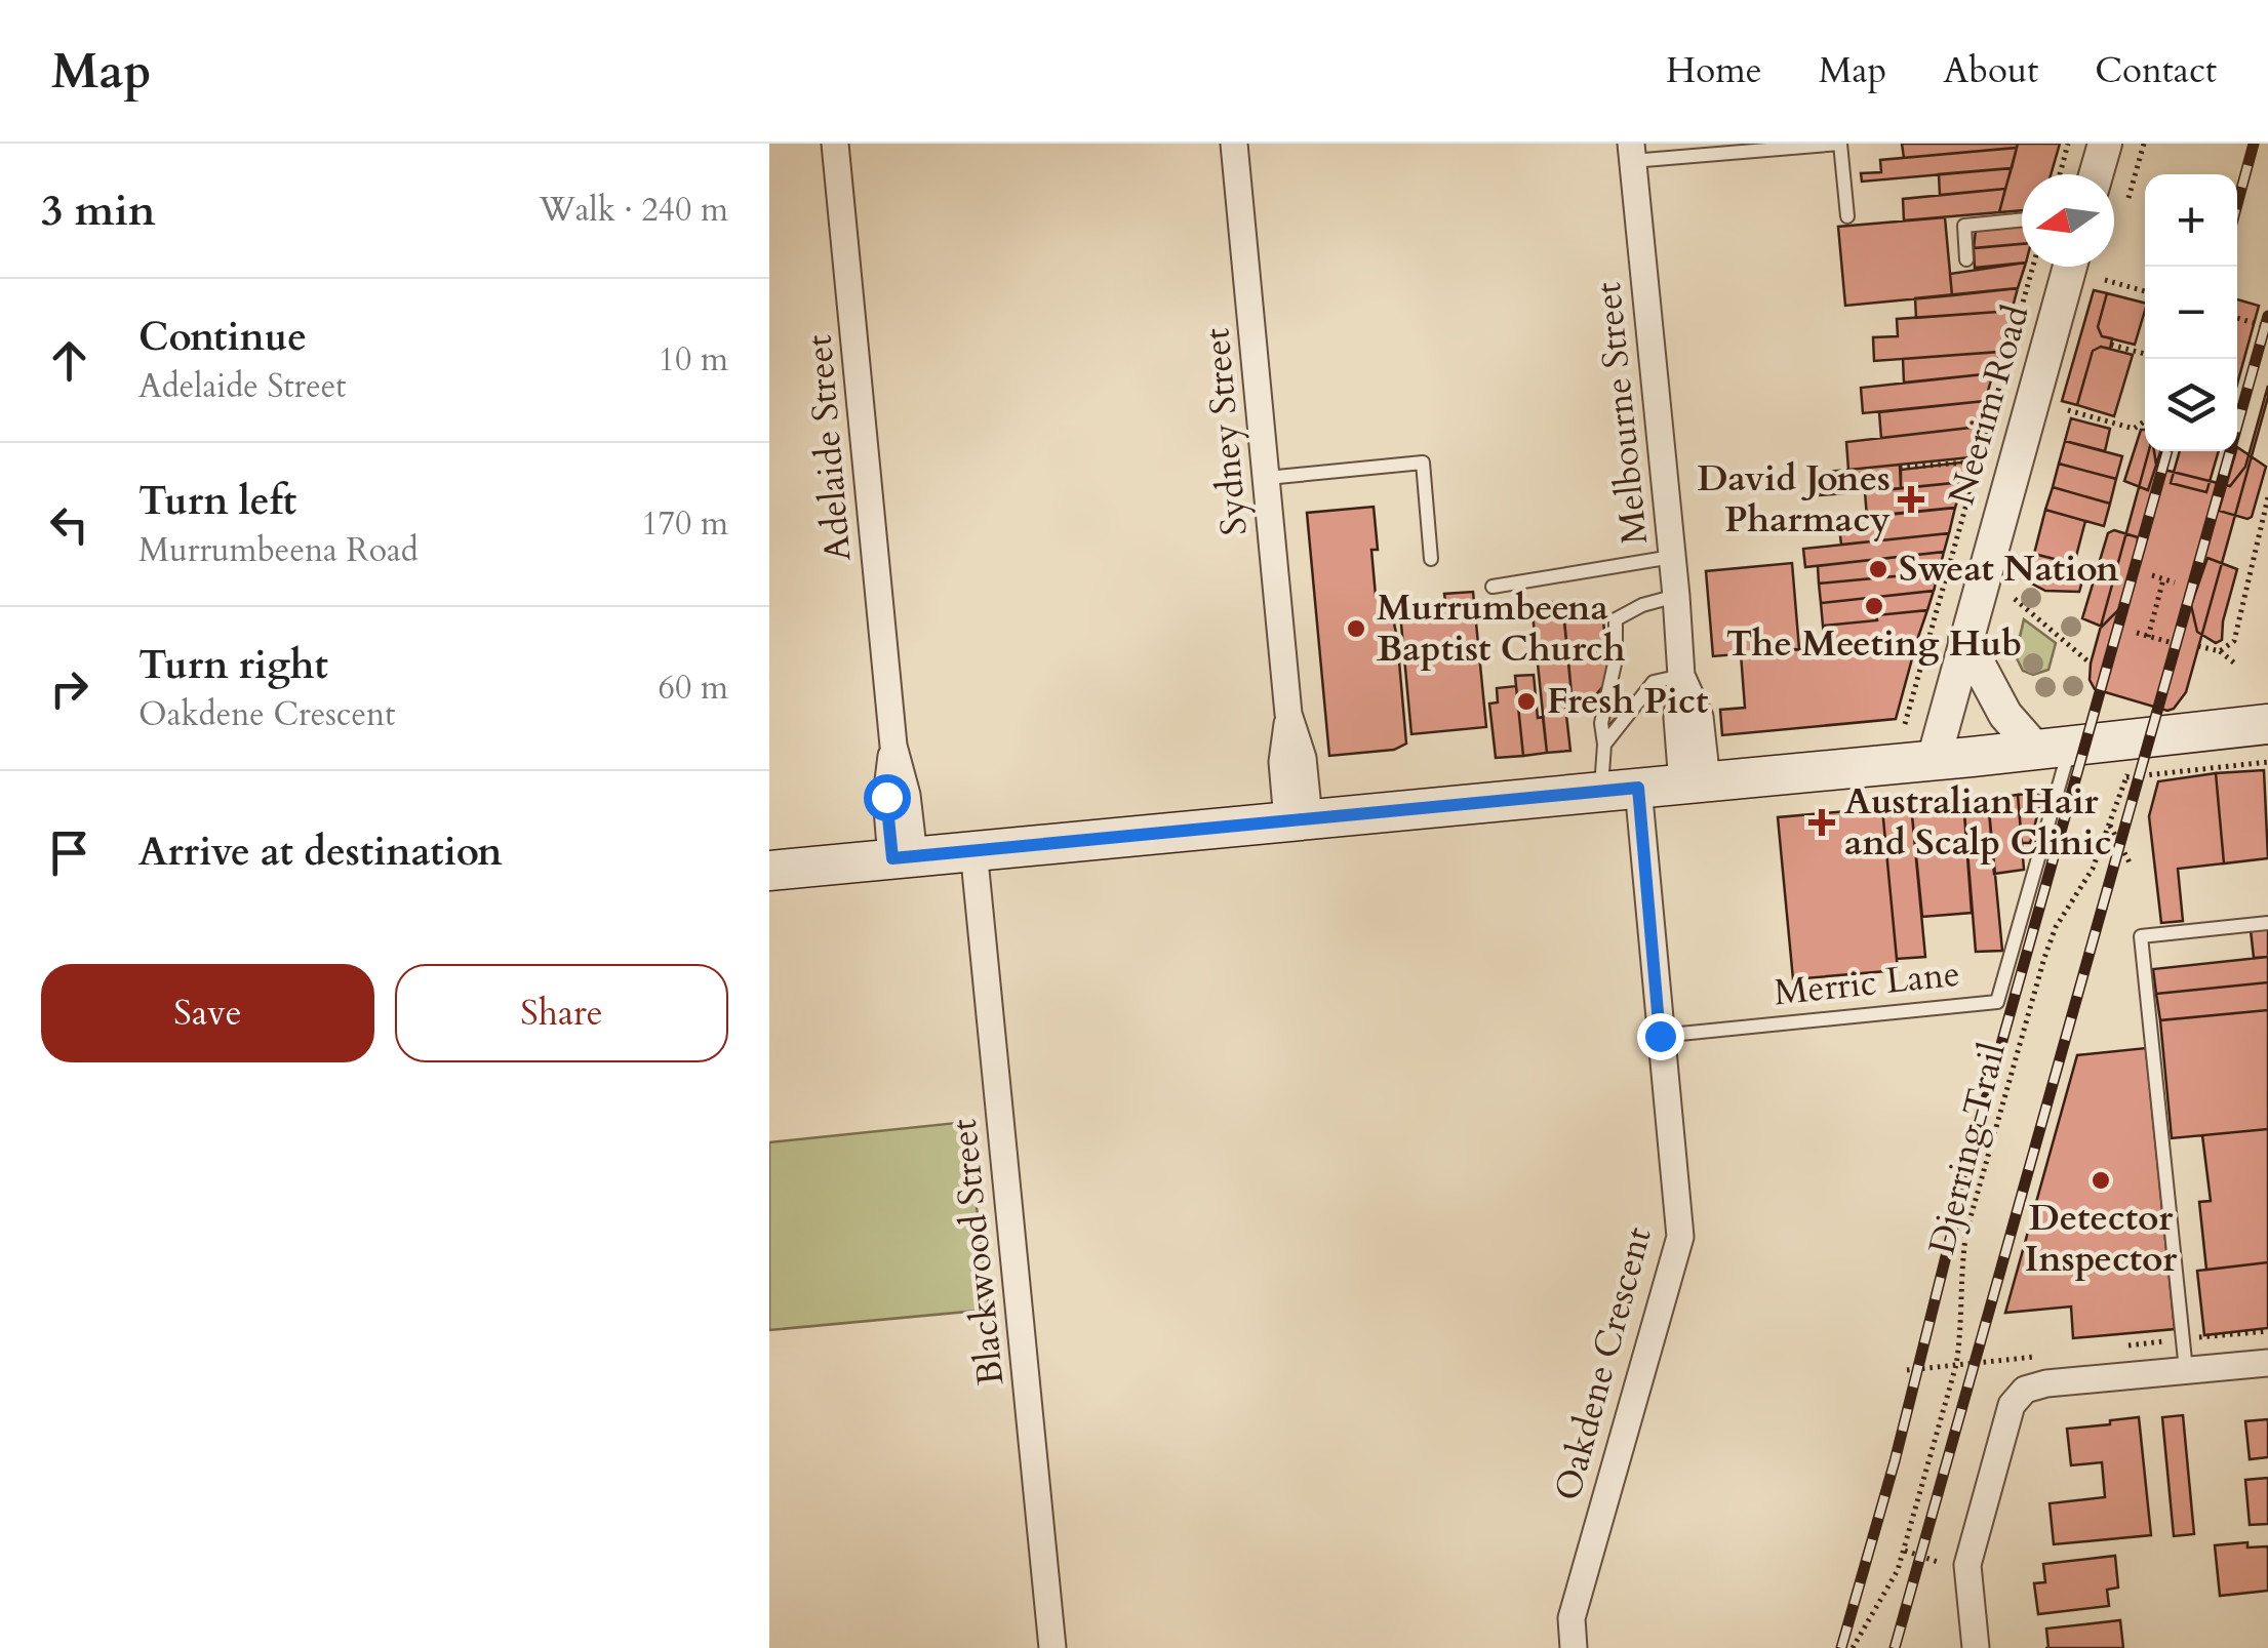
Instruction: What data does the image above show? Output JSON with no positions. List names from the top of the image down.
{
  "streets": {
    "street": [
      "Neerim Road",
      "Melbourne Street",
      "Sydney Street",
      "Adelaide Street",
      "Blackwood Street",
      "Oakdene Crescent"
    ],
    "lane": ["Merric Lane"],
    "path": ["Djerring Trail"]
  },
  "crossings": [
    ["Merric Lane", "Oakdene Crescent"]
  ],
  "places": {
    "health": ["David Jones Pharmacy", "Australian Hair and Scalp Clinic"],
    "other": [
      "Sweat Nation",
      "The Meeting Hub",
      "Murrumbeena Baptist Church",
      "Fresh Pict",
      "Detector Inspector"
    ]
  },
  "north": "left",
  "page": {
    "header": "Map",
    "nav": [
      "Home",
      "Map",
      "About",
      "Contact"
    ],
    "heading": ["3 min", "Walk · 240 m"],
    "map_buttons": ["+", "−"],
    "list": [
      ["Continue", "Adelaide Street", "10 m"],
      ["Turn left", "Murrumbeena Road", "170 m"],
      ["Turn right", "Oakdene Crescent", "60 m"],
      "Arrive at destination"
    ],
    "buttons": ["Save", "Share"]
  }
}
